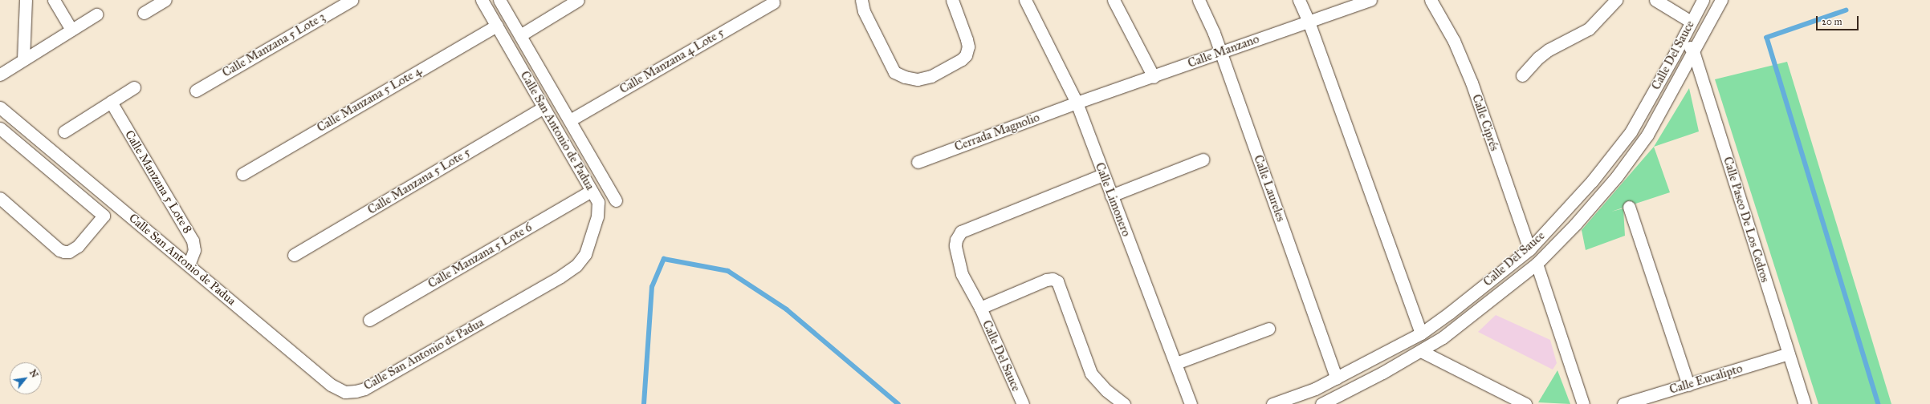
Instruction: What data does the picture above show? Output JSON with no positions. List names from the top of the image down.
{
  "streets": {
    "street": [
      "Calle Manzana 5 Lote 3",
      "Calle Manzano",
      "Calle Del Sauce",
      "Calle Manzana 4 Lote 5",
      "Calle Manzana 5 Lote 4",
      "Calle Ciprés",
      "Calle San Antonio de Padua",
      "Cerrada Magnolio",
      "Calle Manzana 5 Lote 5",
      "Calle Manzana 5 Lote 8",
      "Calle Laureles",
      "Calle Limonero",
      "Calle Paseo De Los Cedros",
      "Calle Manzana 5 Lote 6",
      "Calle Eucalipto"
    ]
  },
  "crossings": [
    ["Calle Manzano", "Cerrada Magnolio"],
    ["Calle Manzano", "Calle Laureles"],
    ["Calle Manzano", "Calle Limonero"],
    ["Calle Del Sauce", "Calle Ciprés"],
    ["Calle Del Sauce", "Calle Laureles"],
    ["Calle Del Sauce", "Calle Limonero"],
    ["Calle Del Sauce", "Calle Paseo De Los Cedros"],
    ["Calle Manzana 4 Lote 5", "Calle San Antonio de Padua"],
    ["Calle Manzana 5 Lote 4", "Calle San Antonio de Padua"],
    ["Calle San Antonio de Padua", "Calle Manzana 5 Lote 5"],
    ["Calle San Antonio de Padua", "Calle Manzana 5 Lote 8"],
    ["Calle San Antonio de Padua", "Calle Manzana 5 Lote 6"],
    ["Cerrada Magnolio", "Calle Limonero"],
    ["Calle Paseo De Los Cedros", "Calle Eucalipto"]
  ],
  "scale_bar": "20 m",
  "north": "top right"
}
